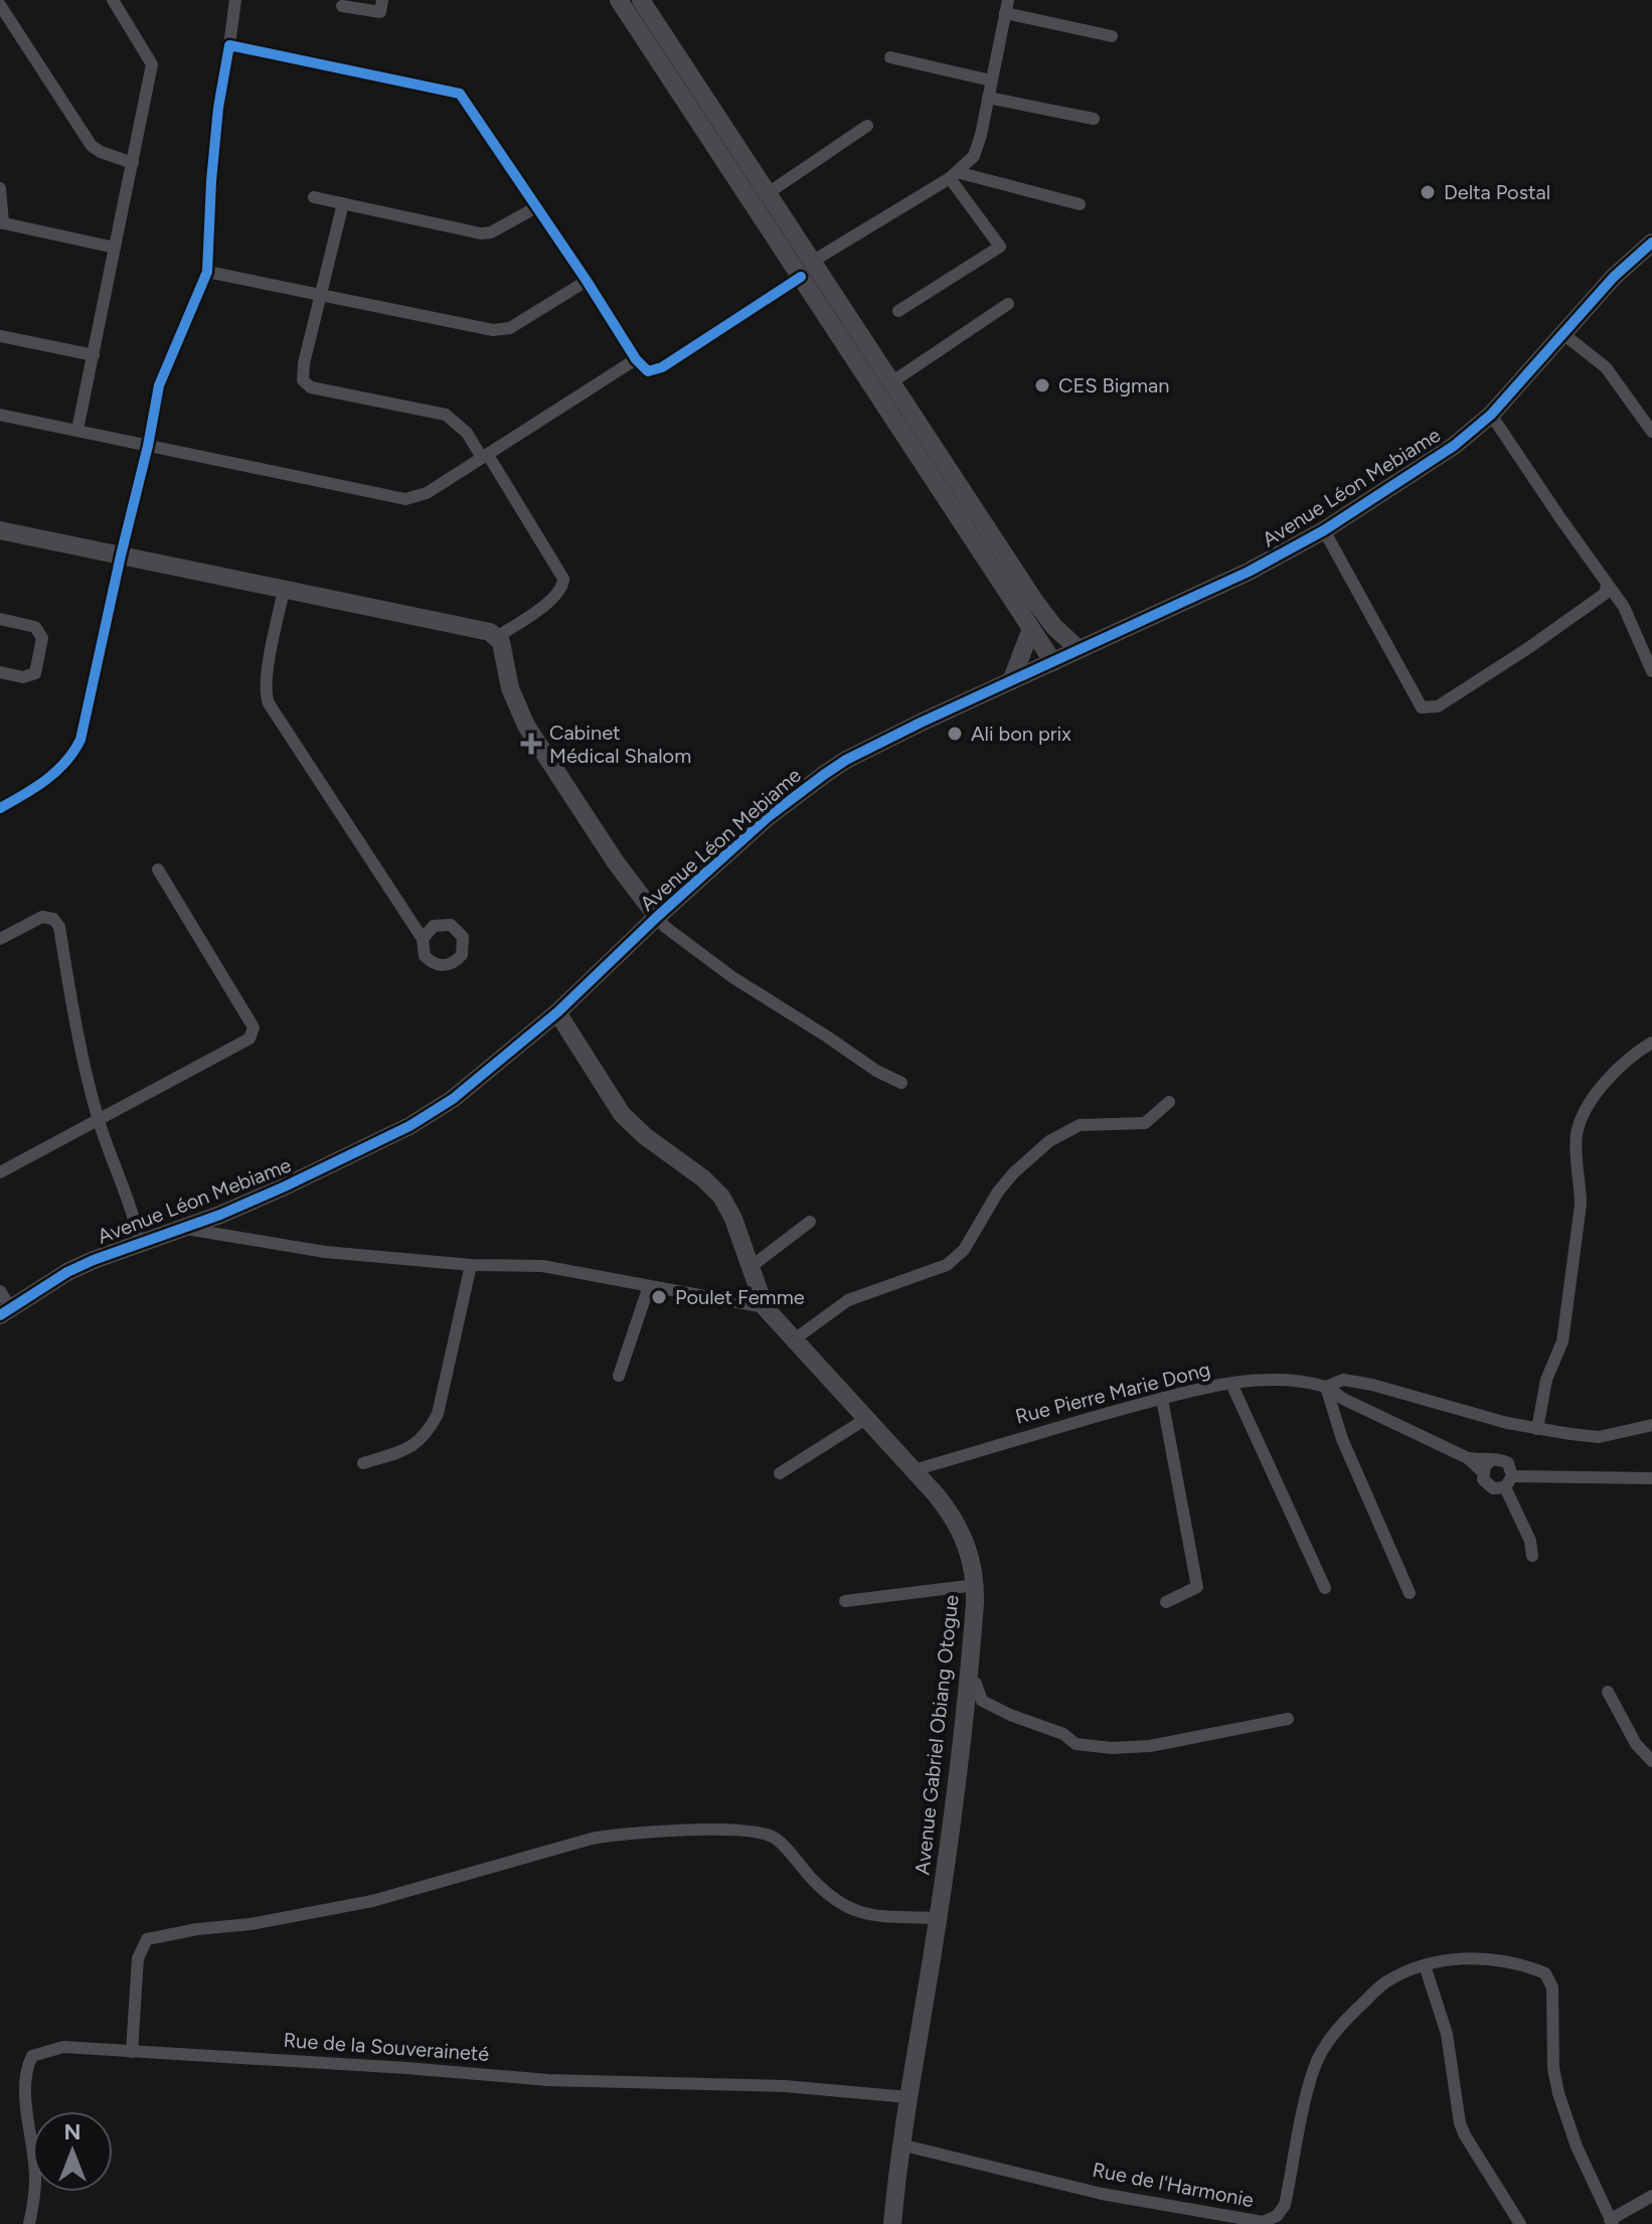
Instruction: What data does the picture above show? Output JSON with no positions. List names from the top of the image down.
{
  "streets": {
    "street": [
      "Avenue Léon Mebiame",
      "Rue Pierre Marie Dong",
      "Avenue Gabriel Obiang Otogue",
      "Rue de la Souveraineté",
      "Rue de l'Harmonie"
    ]
  },
  "crossings": [
    ["Avenue Léon Mebiame", "Avenue Gabriel Obiang Otogue"],
    ["Rue Pierre Marie Dong", "Avenue Gabriel Obiang Otogue"],
    ["Avenue Gabriel Obiang Otogue", "Rue de la Souveraineté"],
    ["Avenue Gabriel Obiang Otogue", "Rue de l'Harmonie"]
  ],
  "places": {
    "other": [
      "Delta Postal",
      "CES Bigman",
      "Ali bon prix",
      "Poulet Femme"
    ],
    "health": ["Cabinet Médical Shalom"]
  },
  "north": "top"
}
